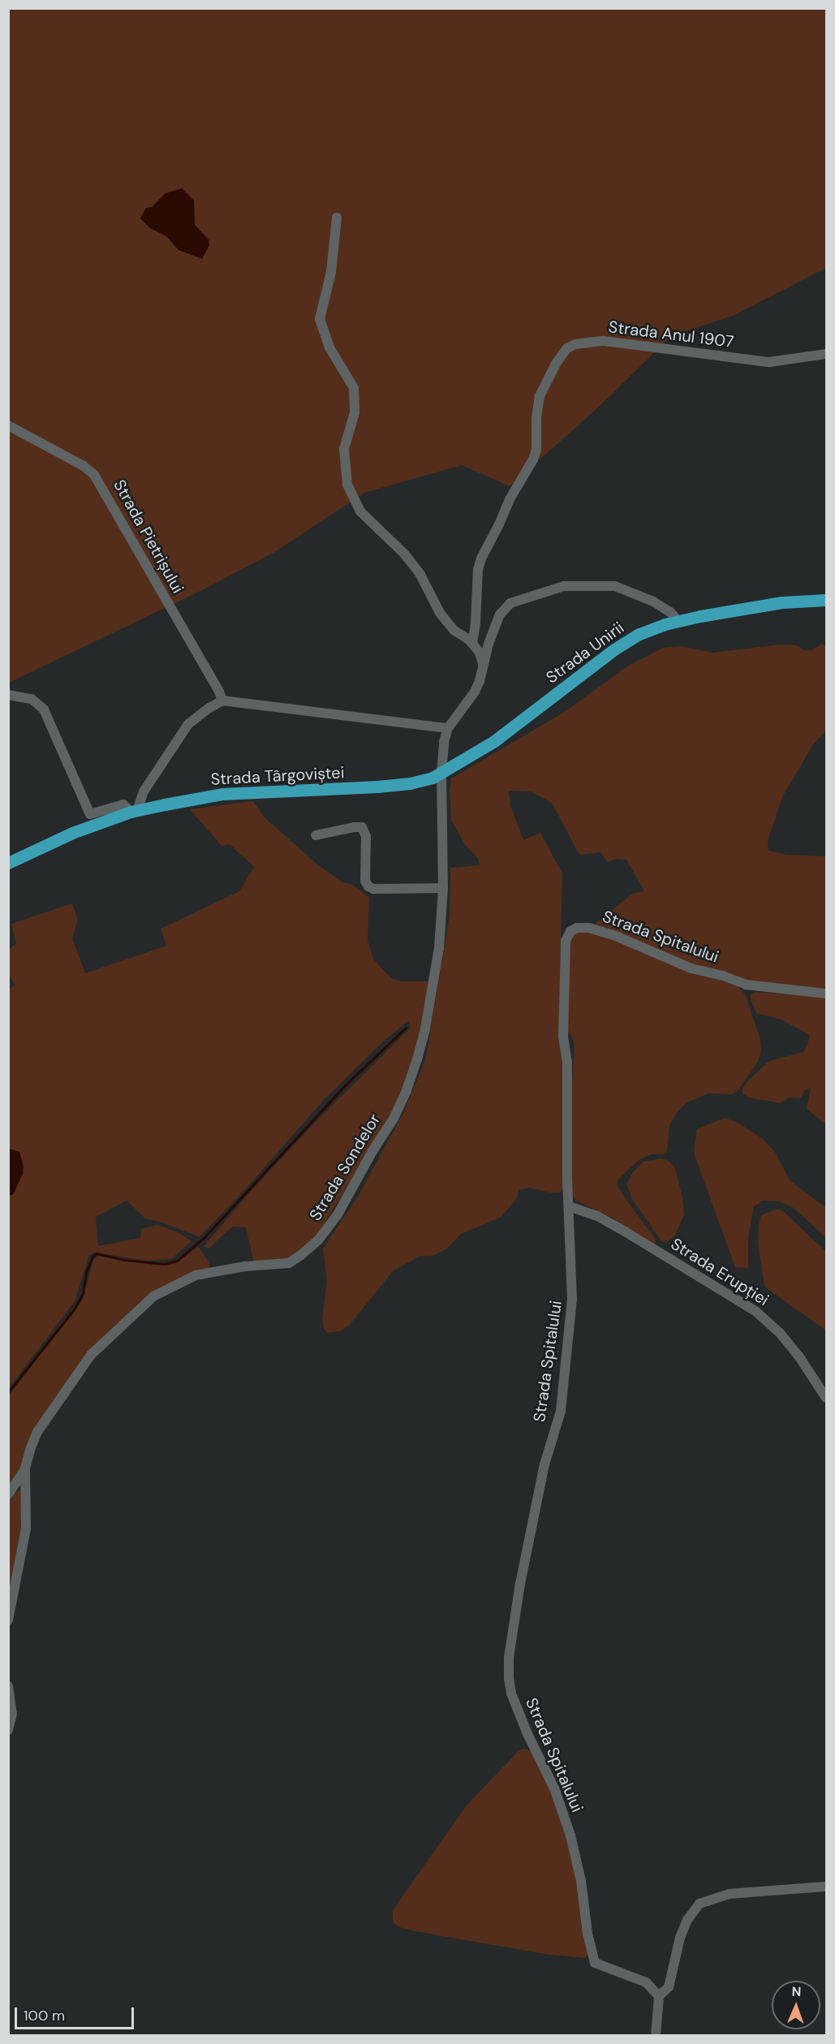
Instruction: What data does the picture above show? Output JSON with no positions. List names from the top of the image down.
{
  "streets": {
    "main road": ["Strada Unirii", "Strada Târgoviștei"],
    "street": [
      "Strada Anul 1907",
      "Strada Pietrișului",
      "Strada Spitalului",
      "Strada Sondelor",
      "Strada Erupției"
    ]
  },
  "crossings": [
    ["Strada Unirii", "Strada Târgoviștei"],
    ["Strada Unirii", "Strada Sondelor"],
    ["Strada Târgoviștei", "Strada Sondelor"],
    ["Strada Spitalului", "Strada Erupției"]
  ],
  "scale_bar": "100 m",
  "north": "top"
}
